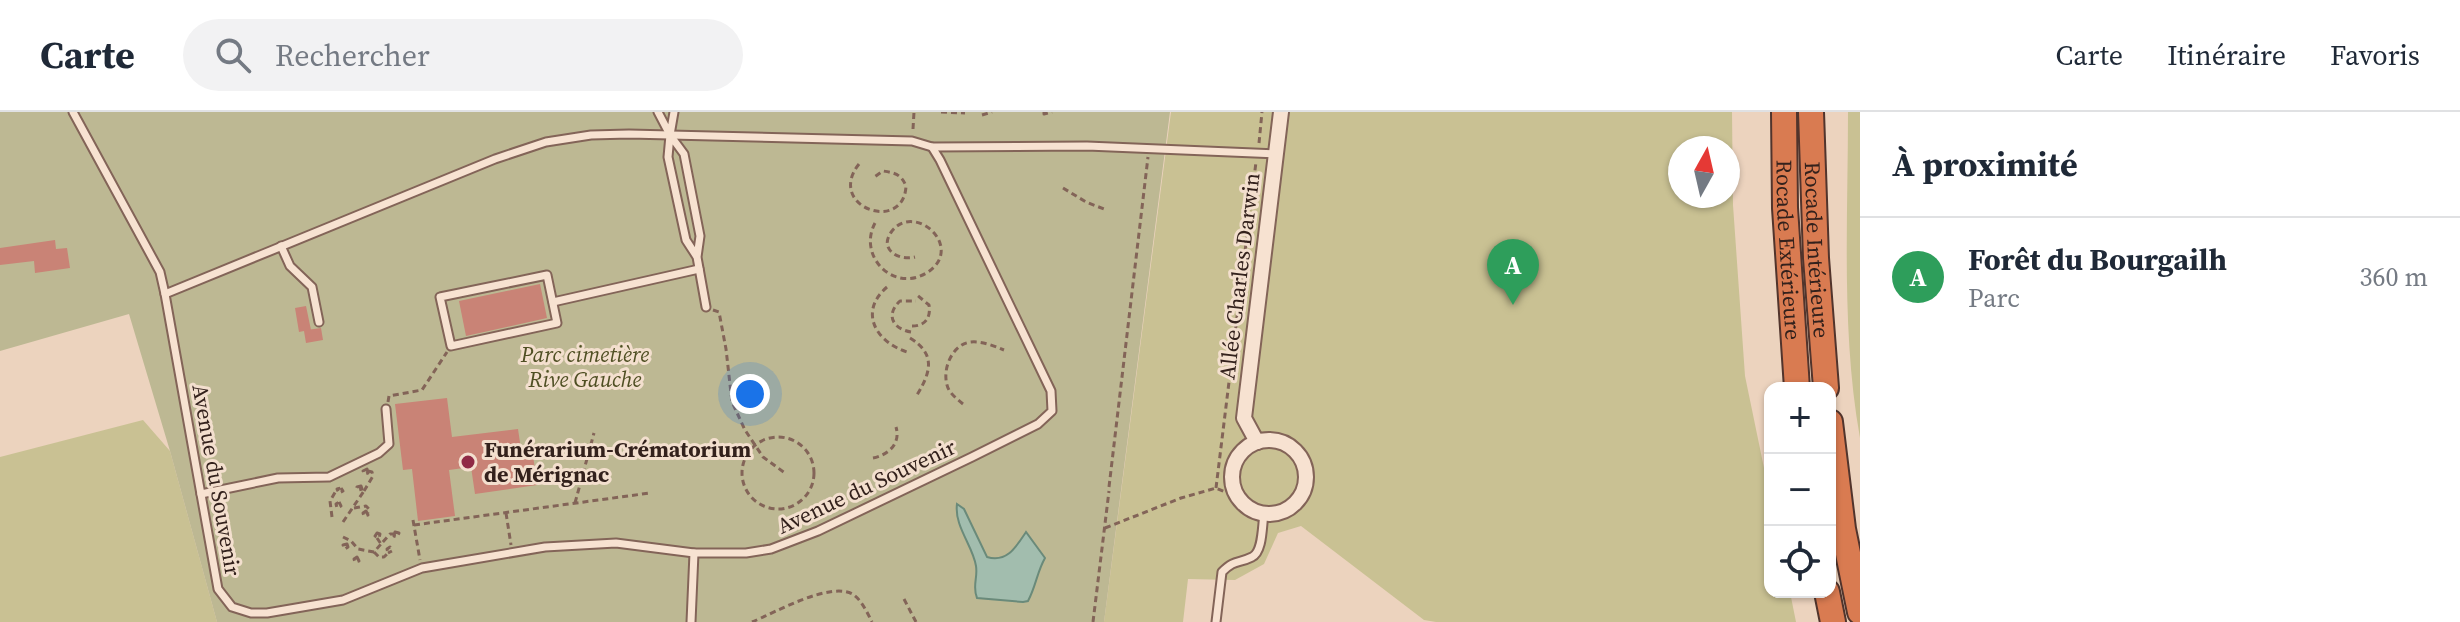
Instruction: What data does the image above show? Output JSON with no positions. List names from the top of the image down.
{
  "streets": {
    "highway": ["Rocade Extérieure", "Rocade Intérieure"],
    "street": ["Allée Charles Darwin"],
    "lane": ["Avenue du Souvenir"]
  },
  "parks": ["Parc cimetière Rive Gauche"],
  "places": ["Funérarium-Crématorium de Mérignac"],
  "north": "top",
  "page": {
    "header": "Carte",
    "search": "Rechercher",
    "nav": ["Carte", "Itinéraire", "Favoris"],
    "heading": "À proximité",
    "list": [
      {
        "mark": "A",
        "name": "Forêt du Bourgailh",
        "note": "Parc",
        "value": "360 m"
      }
    ],
    "pins": "A",
    "map_buttons": ["+", "−"]
  }
}
